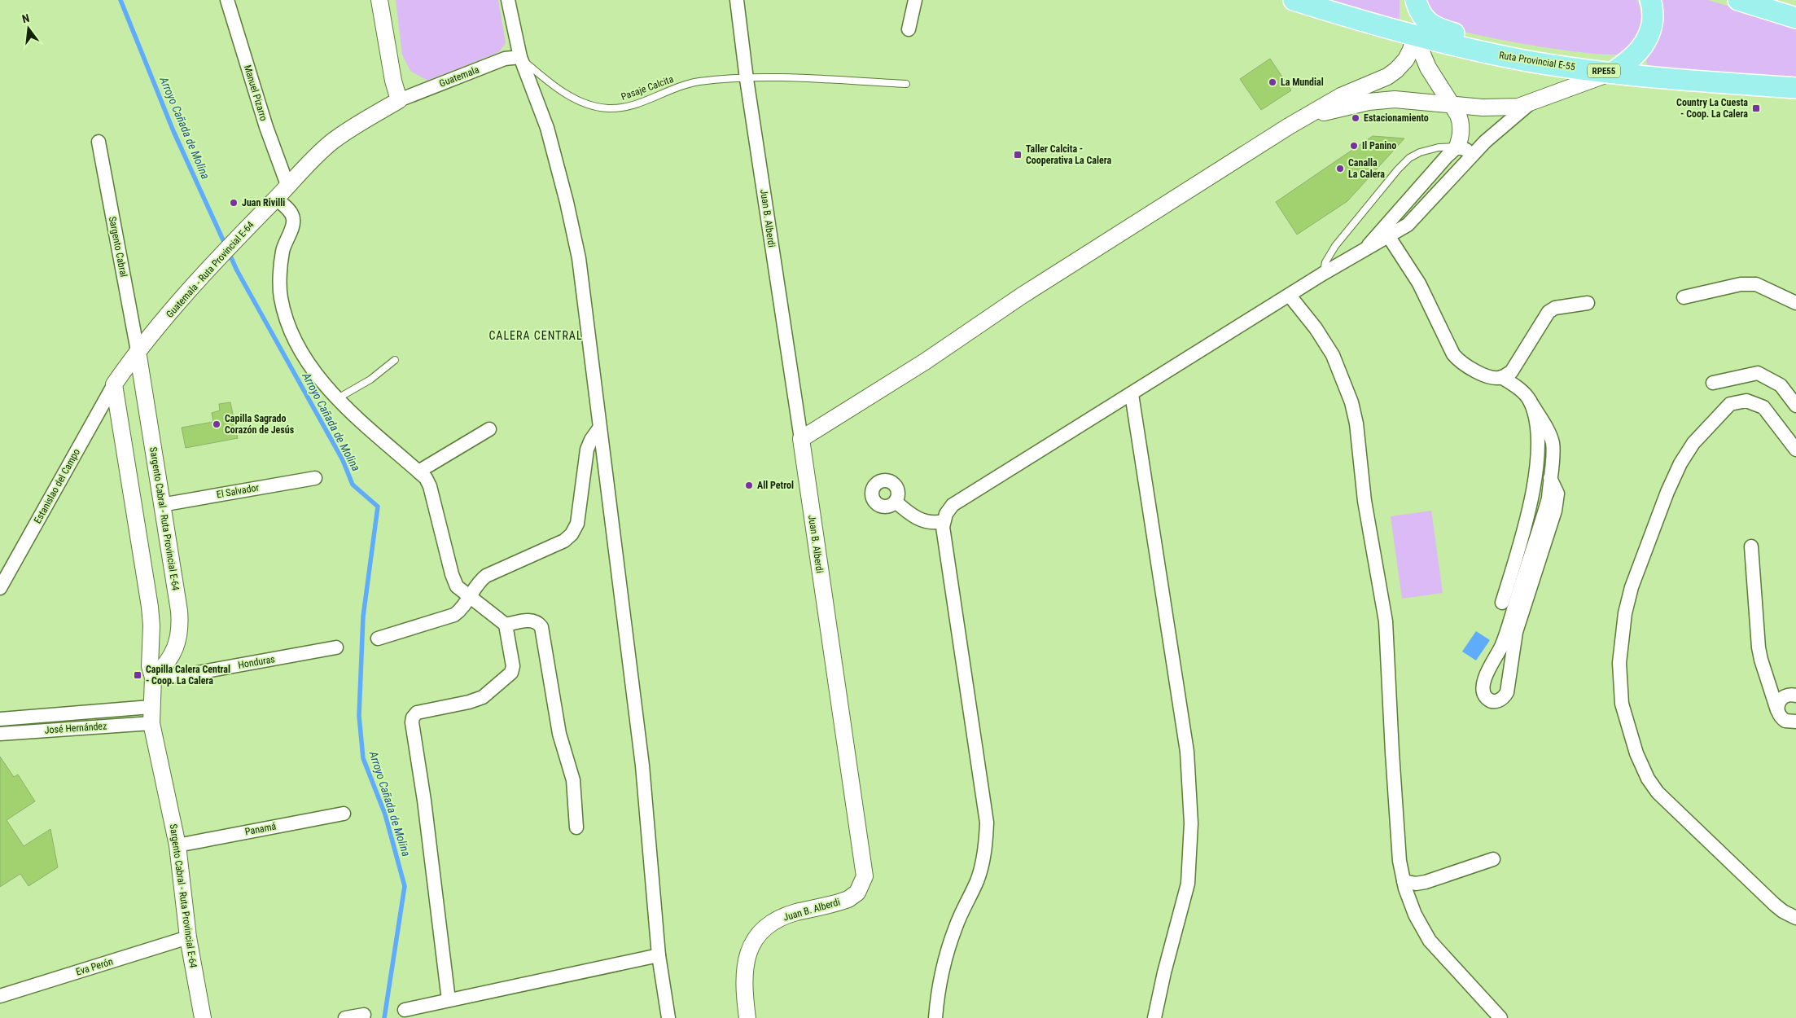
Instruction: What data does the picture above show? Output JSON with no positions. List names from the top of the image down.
{
  "streets": {
    "main road": ["Ruta Provincial E-55", "RPE55"],
    "street": [
      "Guatemala",
      "Manuel Pizarro",
      "Juan B. Alberdi",
      "Sargento Cabral",
      "Guatemala - Ruta Provincial E-64",
      "Estanislao del Campo",
      "El Salvador",
      "Sargento Cabral - Ruta Provincial E-64",
      "Honduras",
      "José Hernández",
      "Panamá",
      "Eva Perón"
    ],
    "lane": ["Pasaje Calcita"]
  },
  "crossings": [
    ["Ruta Provincial E-55", "RPE55"],
    ["Guatemala", "Pasaje Calcita"],
    ["Guatemala", "Guatemala - Ruta Provincial E-64"],
    ["Pasaje Calcita", "Juan B. Alberdi"],
    ["Manuel Pizarro", "Guatemala - Ruta Provincial E-64"],
    ["Sargento Cabral", "Guatemala - Ruta Provincial E-64"],
    ["Sargento Cabral", "Sargento Cabral - Ruta Provincial E-64"],
    ["Guatemala - Ruta Provincial E-64", "Estanislao del Campo"],
    ["Guatemala - Ruta Provincial E-64", "Sargento Cabral - Ruta Provincial E-64"],
    ["Estanislao del Campo", "Sargento Cabral - Ruta Provincial E-64"],
    ["El Salvador", "Sargento Cabral - Ruta Provincial E-64"],
    ["Sargento Cabral - Ruta Provincial E-64", "Honduras"],
    ["Sargento Cabral - Ruta Provincial E-64", "José Hernández"],
    ["Sargento Cabral - Ruta Provincial E-64", "Panamá"],
    ["Sargento Cabral - Ruta Provincial E-64", "Eva Perón"]
  ],
  "districts": ["CALERA CENTRAL"],
  "water": ["Arroyo Cañada de Molina"],
  "places": {
    "other": [
      "La Mundial",
      "Estacionamiento",
      "Il Panino",
      "Canalla La Calera",
      "Juan Rivilli",
      "Capilla Sagrado Corazón de Jesús",
      "All Petrol"
    ],
    "transit": ["Country La Cuesta - Coop. La Calera", "Taller Calcita - Cooperativa La Calera", "Capilla Calera Central - Coop. La Calera"]
  },
  "north": "top"
}
